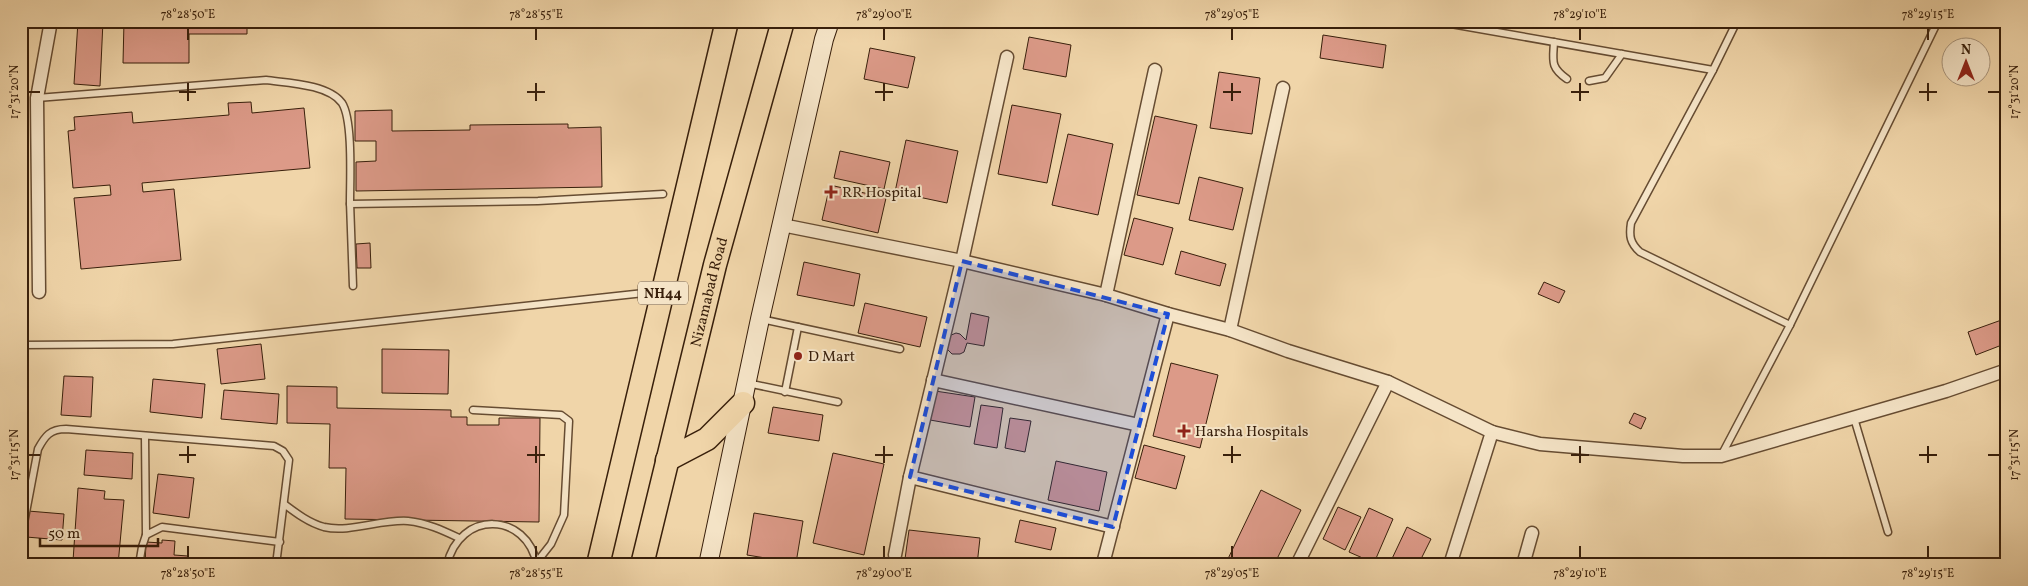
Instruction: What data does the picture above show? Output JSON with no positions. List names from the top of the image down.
{
  "streets": {
    "highway": ["Nizamabad Road", "NH44"]
  },
  "places": {
    "health": ["RR Hospital", "Harsha Hospitals"],
    "other": ["D Mart"]
  },
  "scale_bar": "50 m",
  "north": "top",
  "coordinates": [
    "78°28'50\"E",
    "78°28'55\"E",
    "78°29'00\"E",
    "78°29'05\"E",
    "78°29'10\"E",
    "78°29'15\"E",
    "17°31'20\"N",
    "17°31'15\"N"
  ]
}
